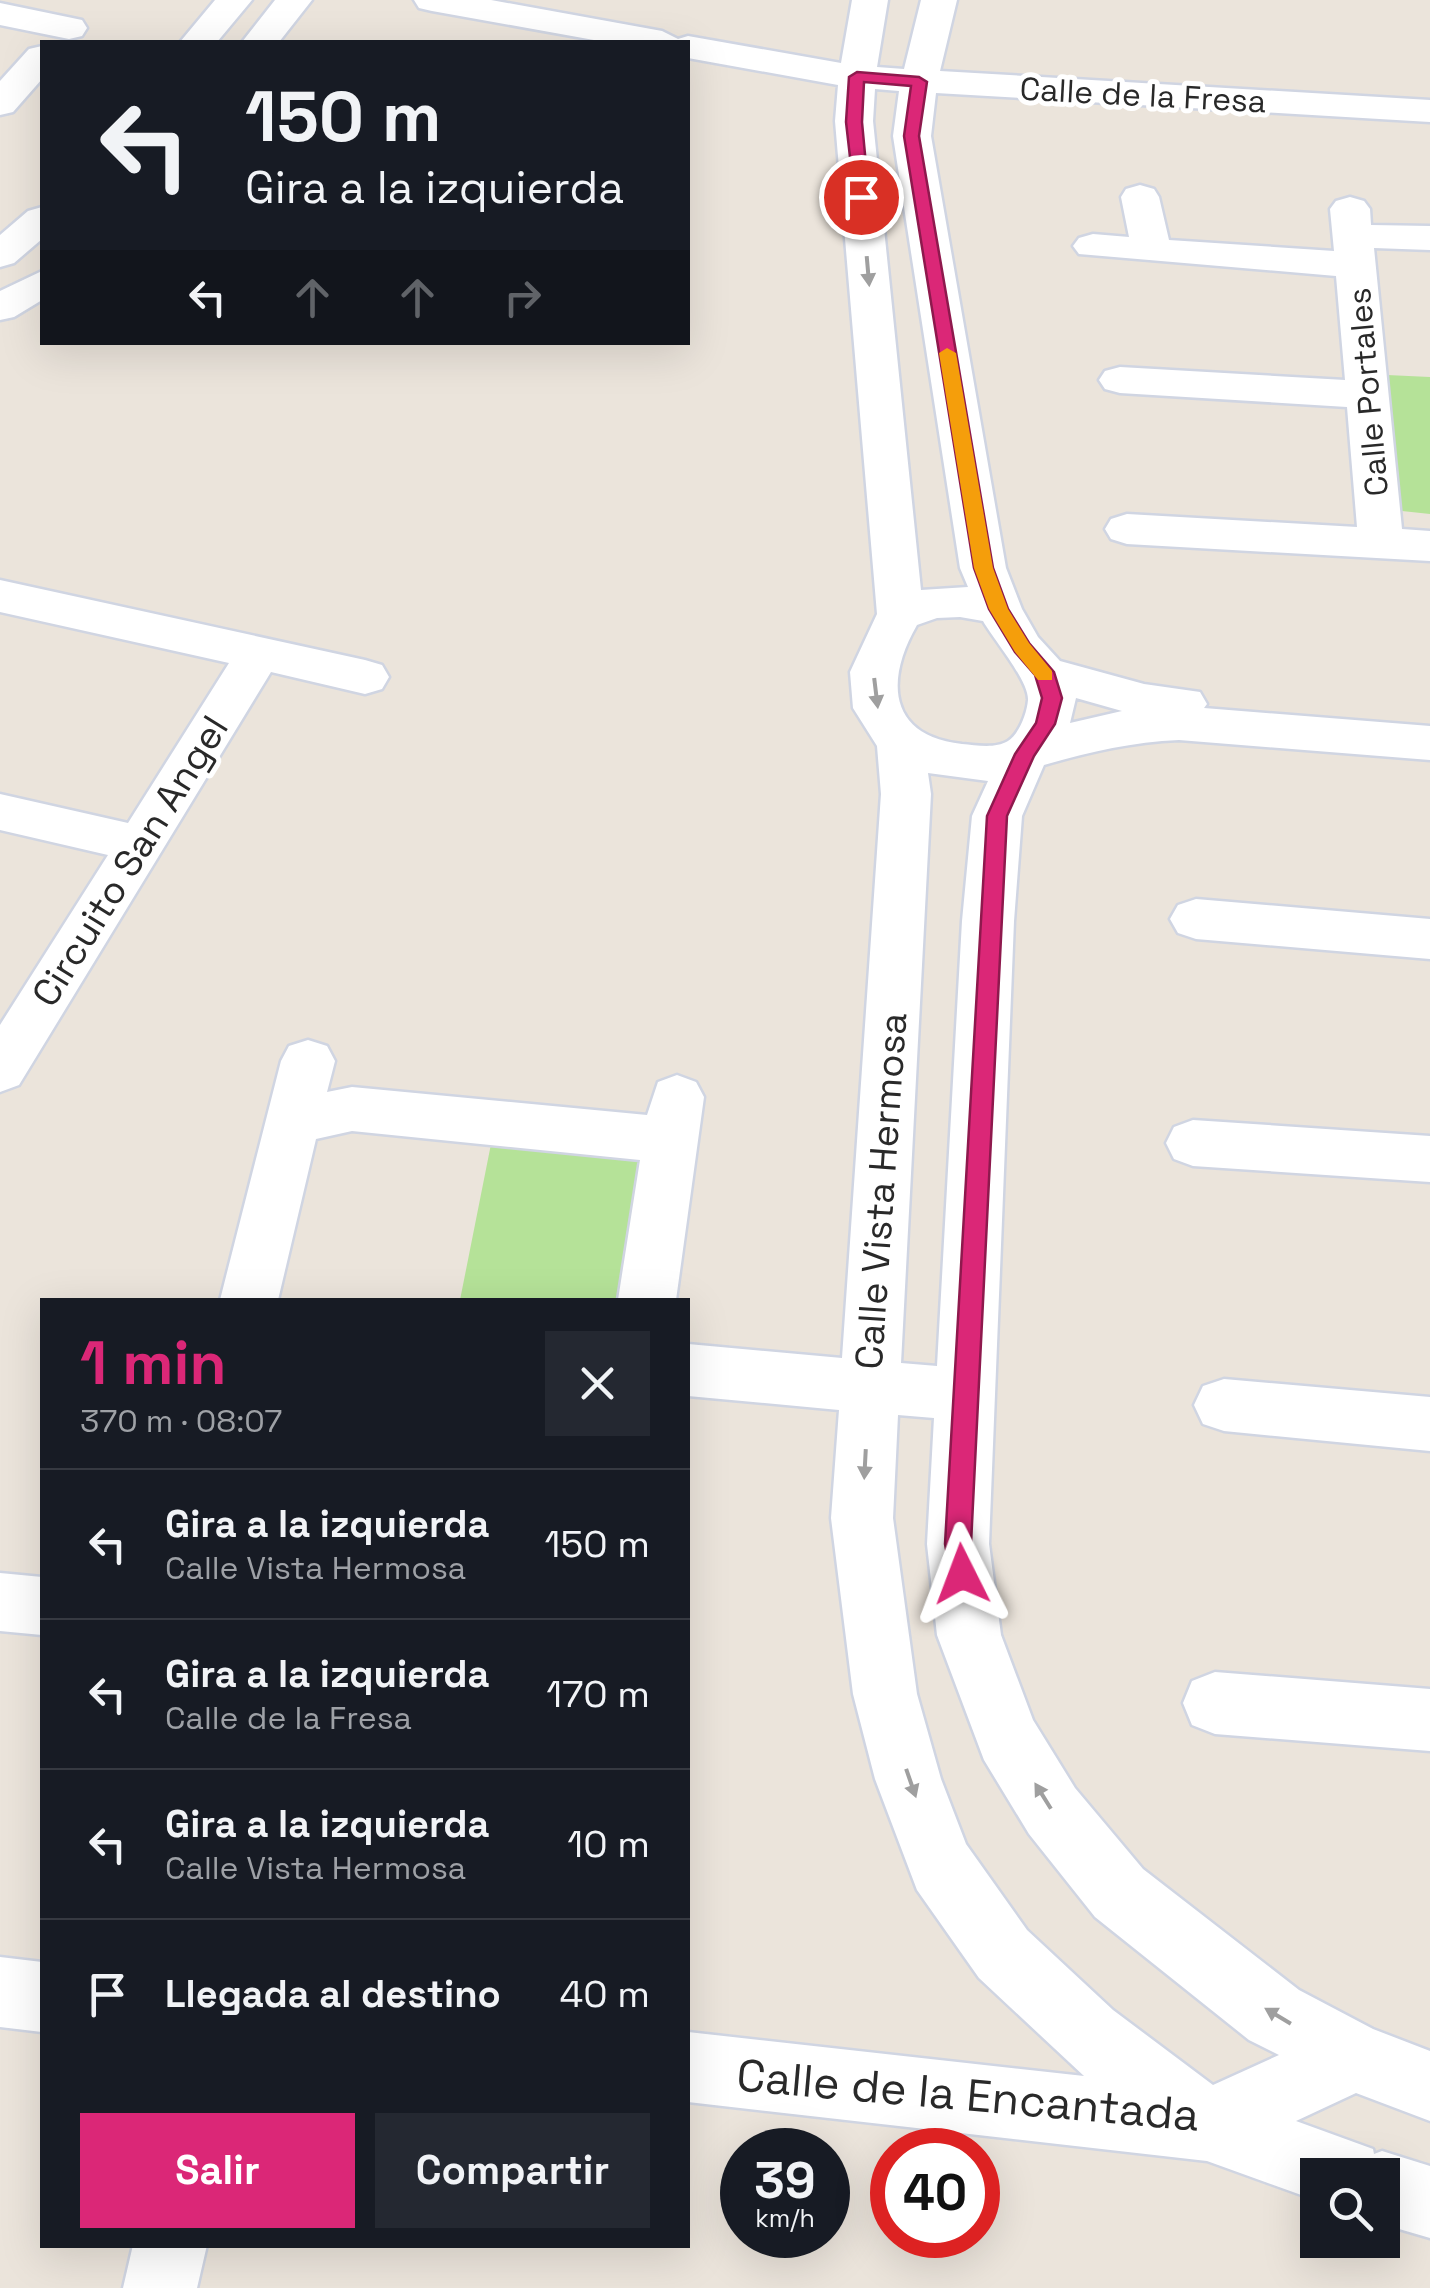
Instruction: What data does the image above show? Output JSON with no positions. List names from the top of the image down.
{
  "streets": {
    "street": [
      "Calle de la Fresa",
      "Calle Portales",
      "Circuito San Angel",
      "Calle Vista Hermosa",
      "Calle de la Encantada"
    ]
  },
  "crossings": [
    ["Calle Vista Hermosa", "Calle de la Encantada"]
  ],
  "page": {
    "turn": ["150 m", "Gira a la izquierda"],
    "heading": ["1 min", "370 m · 08:07"],
    "list": [
      {
        "name": "Gira a la izquierda",
        "note": "Calle Vista Hermosa",
        "value": "150 m"
      },
      {
        "name": "Gira a la izquierda",
        "note": "Calle de la Fresa",
        "value": "170 m"
      },
      {
        "name": "Gira a la izquierda",
        "note": "Calle Vista Hermosa",
        "value": "10 m"
      },
      {
        "name": "Llegada al destino",
        "value": "40 m"
      }
    ],
    "buttons": ["Salir", "Compartir"],
    "speed": "39 km/h",
    "limit": "40"
  }
}
